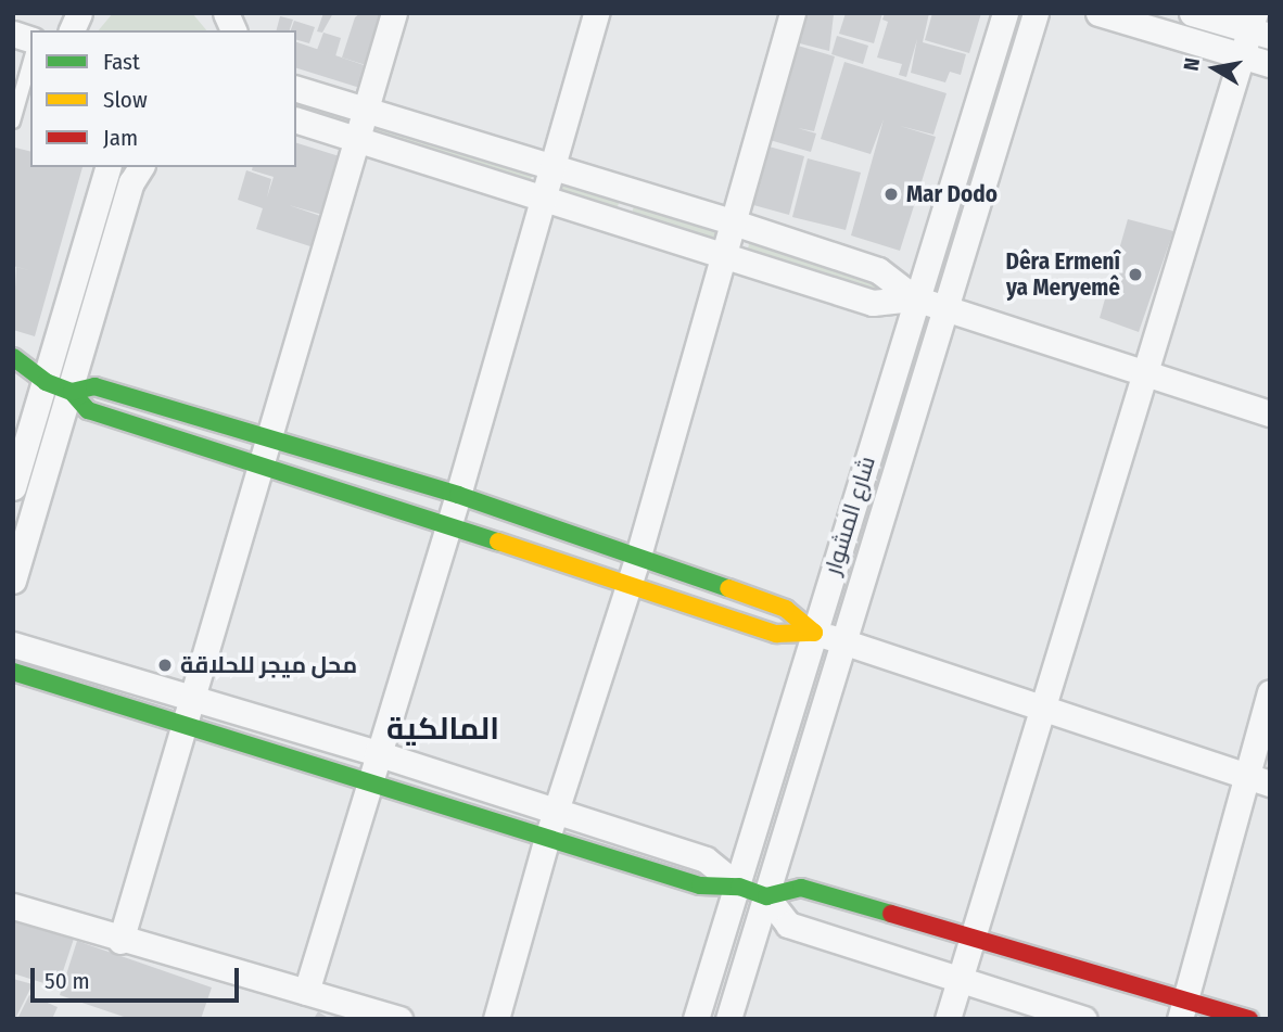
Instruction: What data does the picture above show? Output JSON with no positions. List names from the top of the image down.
{
  "streets": {
    "street": ["شارع المشوار"]
  },
  "districts": ["المالكية"],
  "places": ["Mar Dodo", "Dêra Ermenî ya Meryemê", "محل ميجر للحلاقة"],
  "legend": ["Fast", "Slow", "Jam"],
  "scale_bar": "50 m",
  "north": "left"
}
